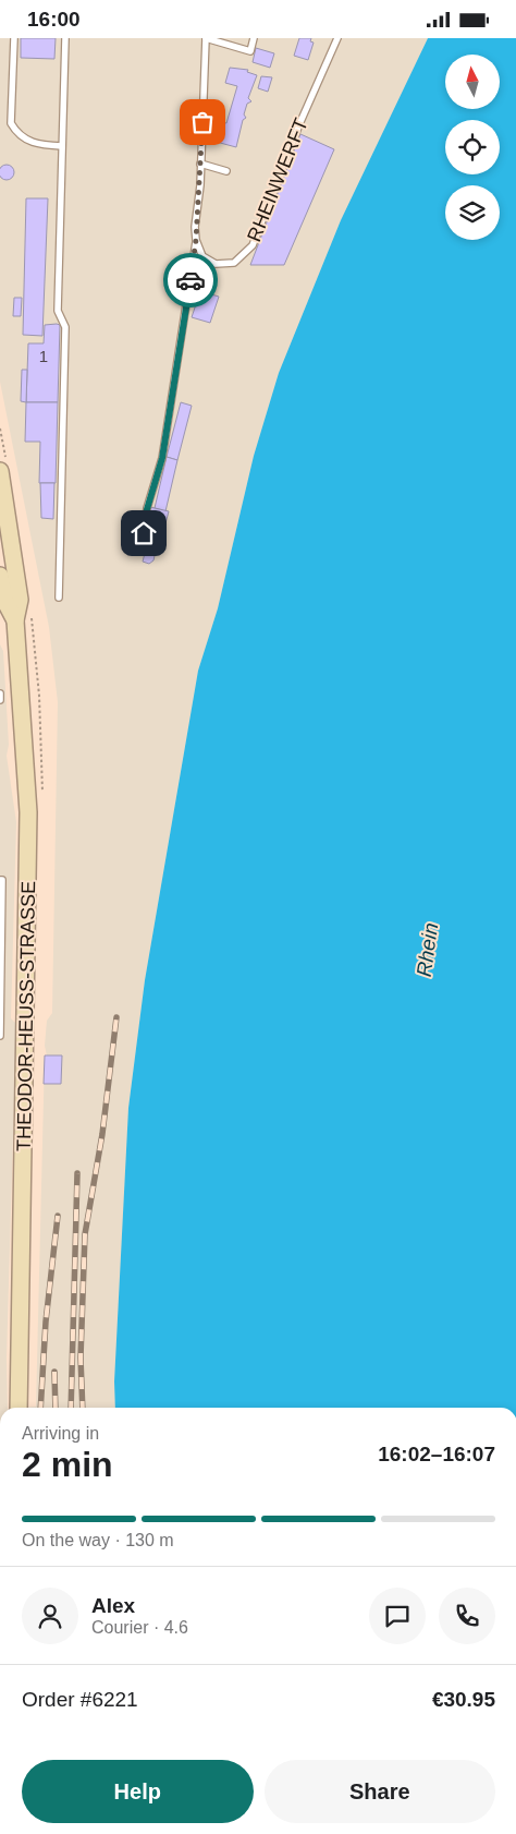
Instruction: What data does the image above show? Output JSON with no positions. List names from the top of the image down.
{
  "streets": {
    "main road": ["THEODOR-HEUSS-STRASSE"],
    "lane": ["RHEINWERFT"]
  },
  "water": ["Rhein"],
  "house_numbers": ["1"],
  "north": "top",
  "page": {
    "status": "16:00",
    "heading": ["2 min", "Arriving in", "16:02–16:07"],
    "panel": [
      "Alex",
      "Courier · 4.6",
      "Order #6221",
      "€30.95"
    ],
    "bar": "On the way · 130 m",
    "buttons": ["Help", "Share"]
  }
}
